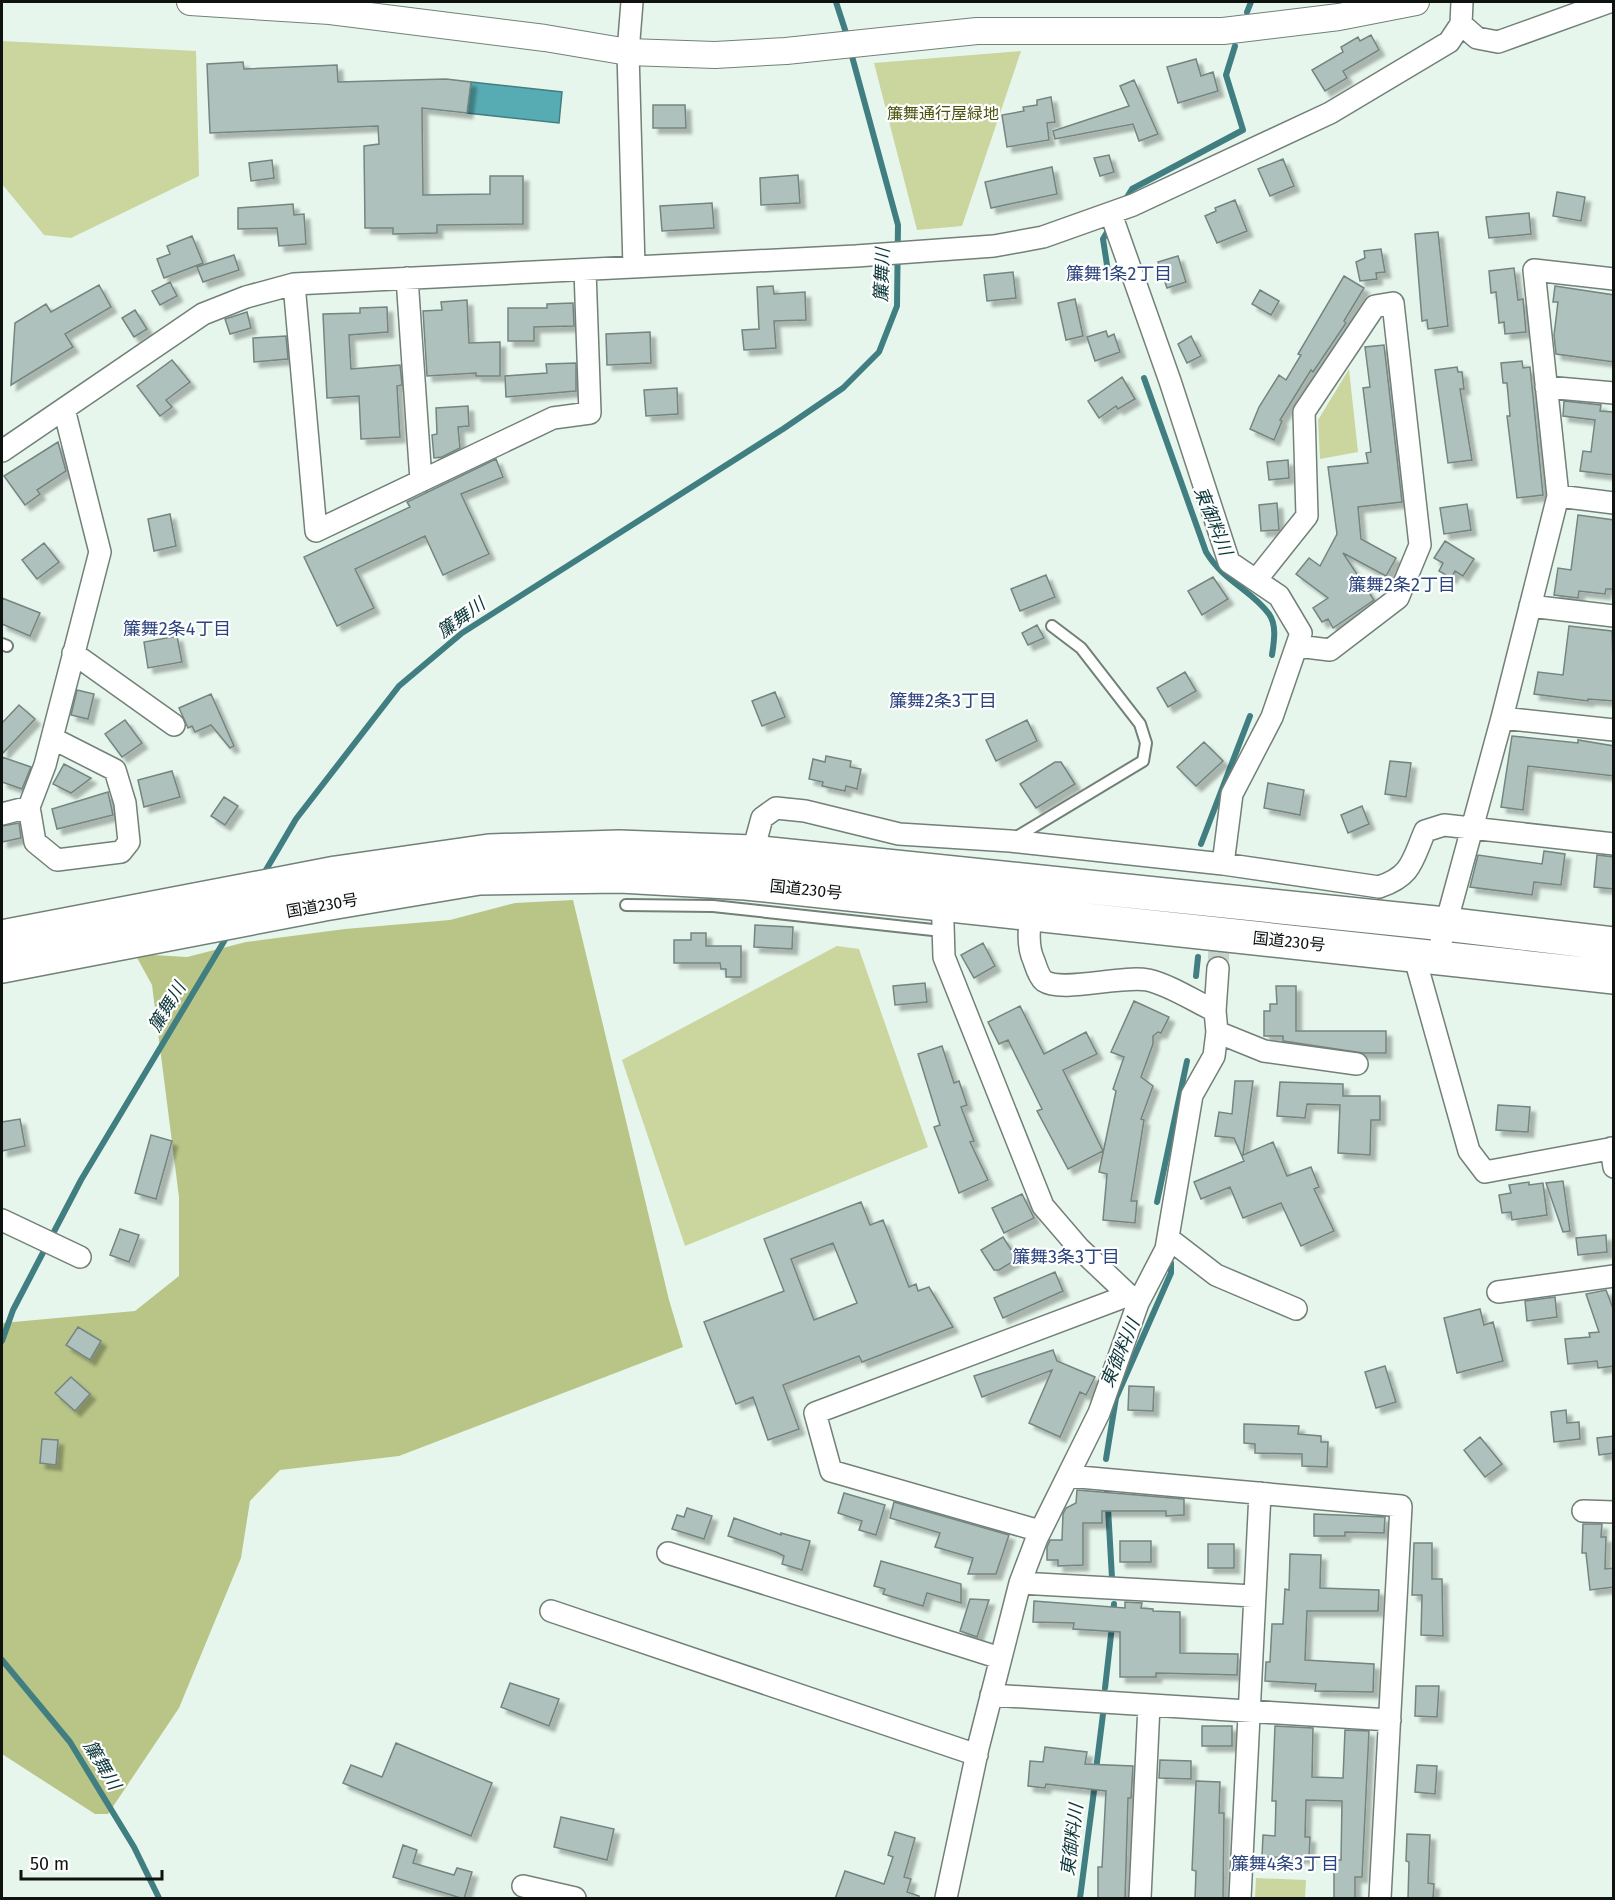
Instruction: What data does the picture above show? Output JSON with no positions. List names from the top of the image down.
{
  "streets": {
    "highway": ["国道230号"]
  },
  "districts": [
    "簾舞1条2丁目",
    "簾舞2条2丁目",
    "簾舞2条4丁目",
    "簾舞2条3丁目",
    "簾舞3条3丁目",
    "簾舞4条3丁目"
  ],
  "water": ["簾舞川", "東御料川"],
  "parks": ["簾舞通行屋緑地"],
  "scale_bar": "50 m"
}
